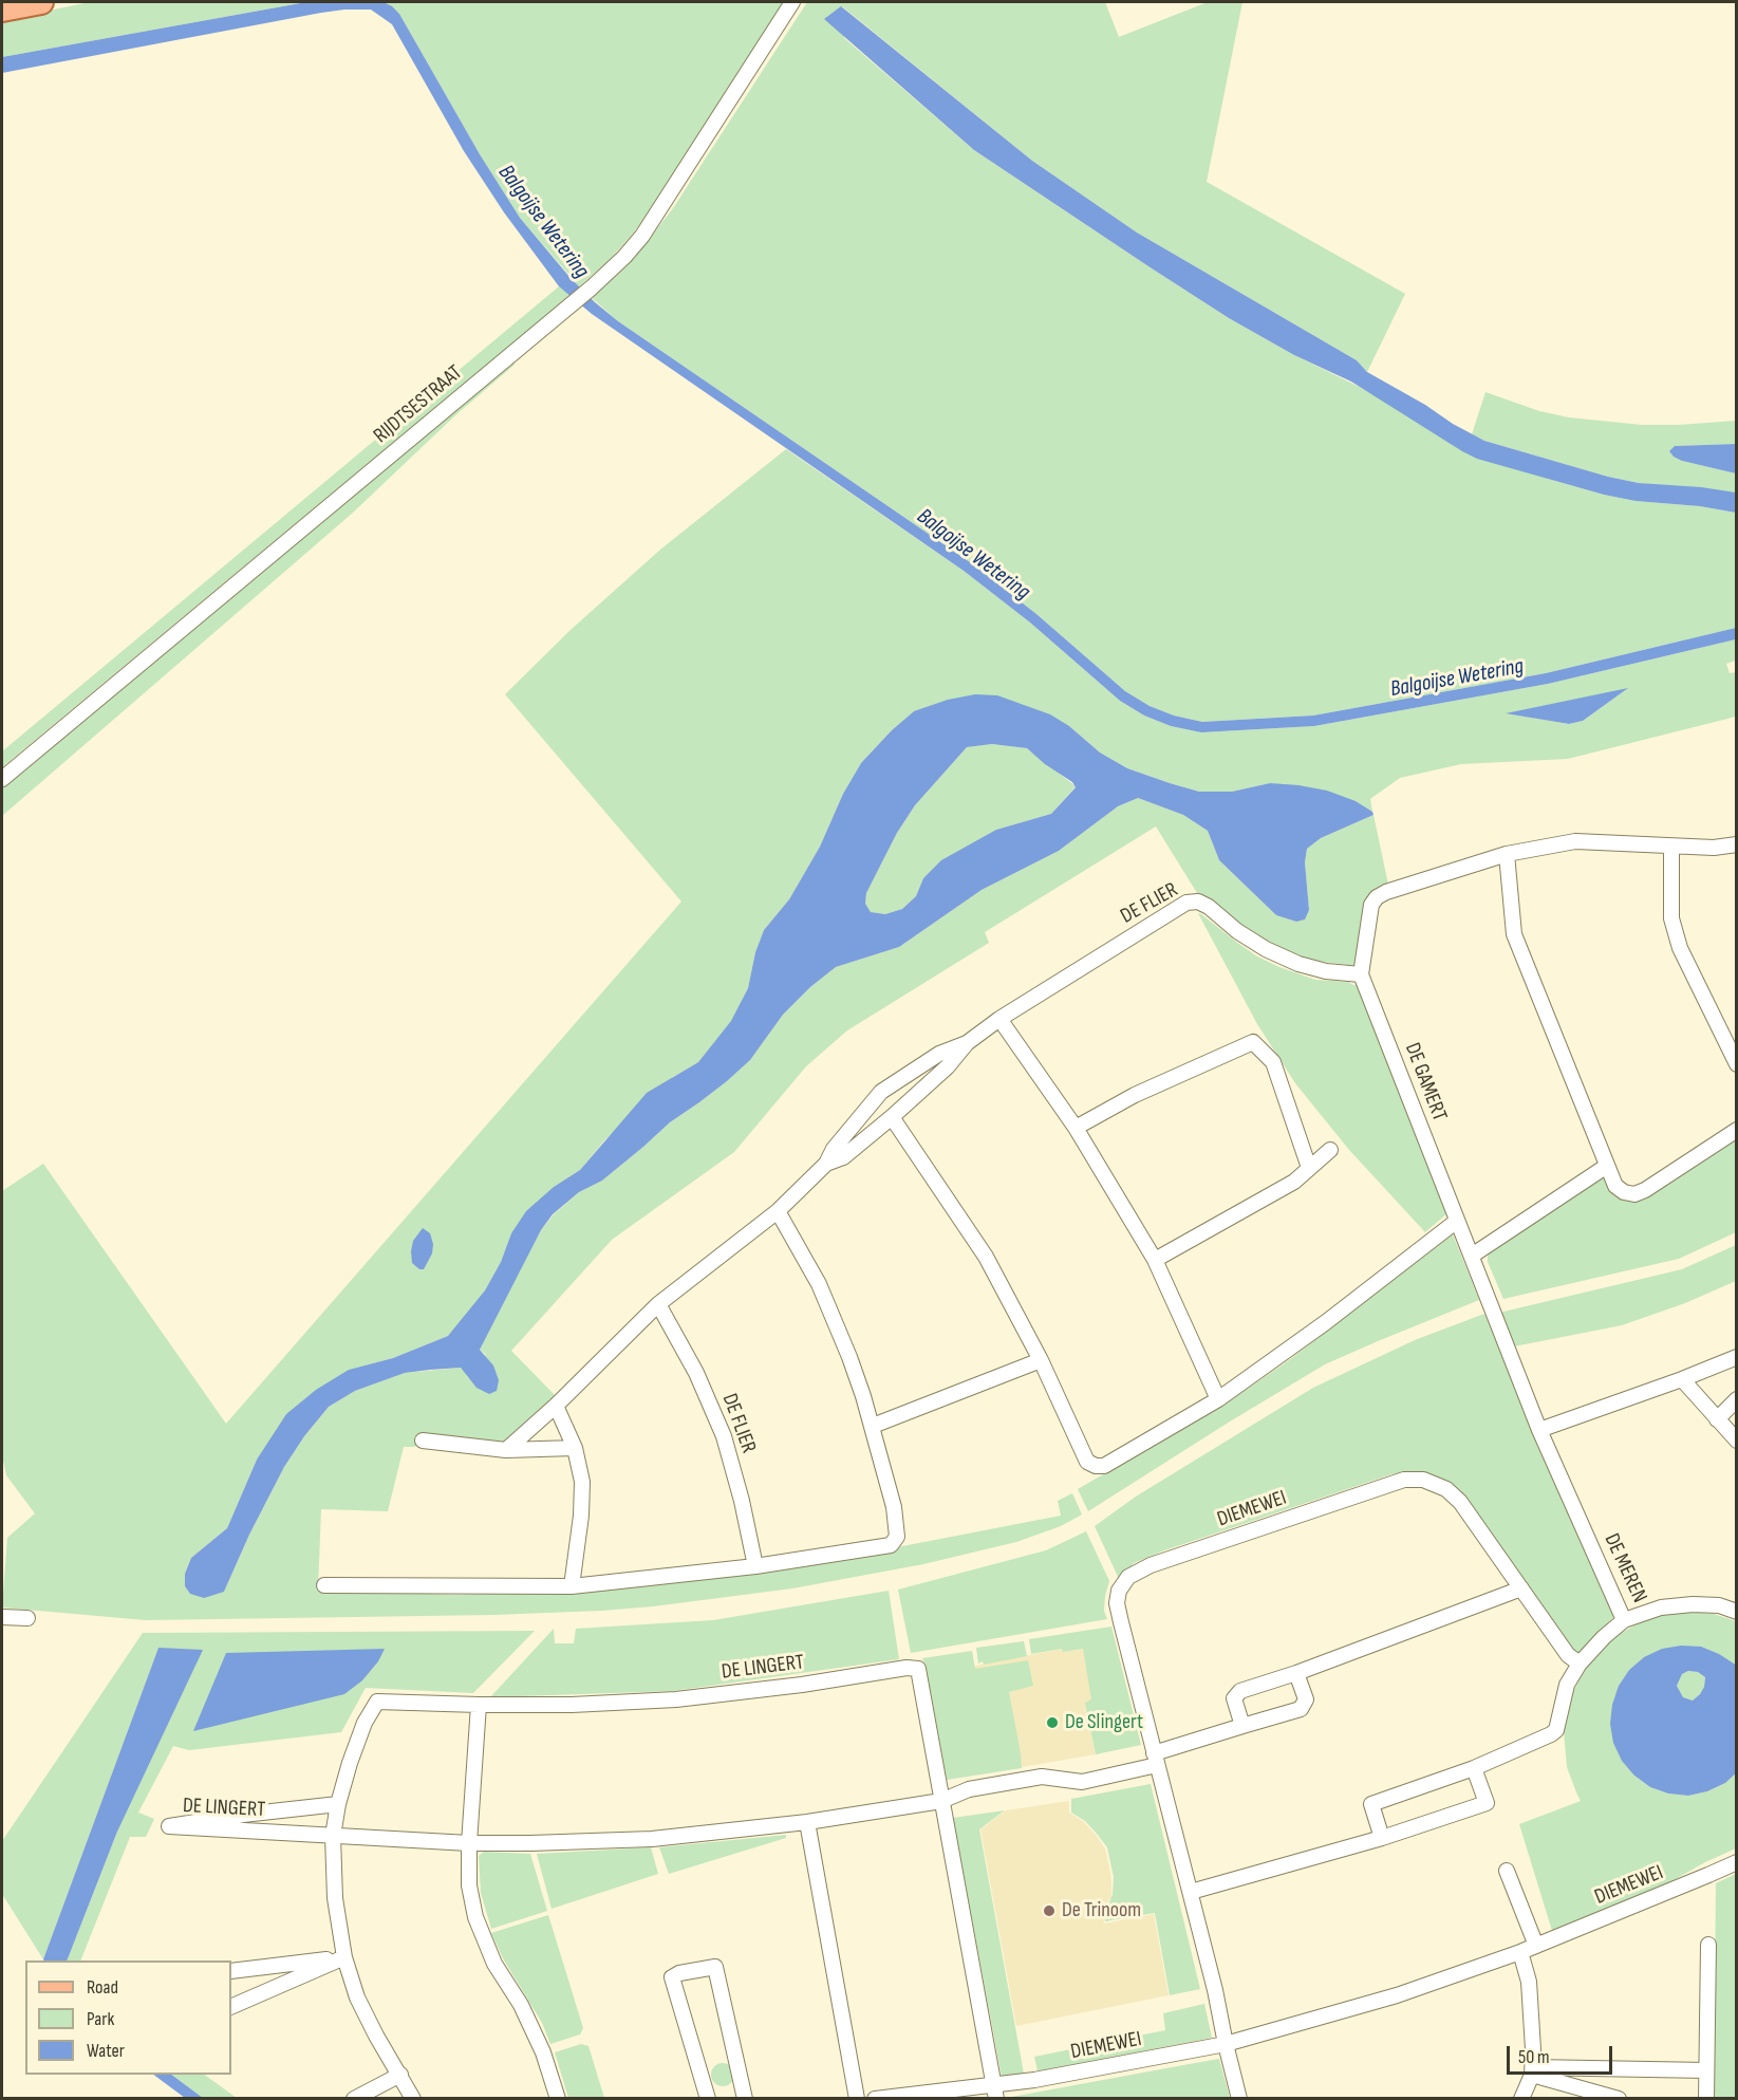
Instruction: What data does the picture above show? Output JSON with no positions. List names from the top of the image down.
{
  "streets": {
    "street": [
      "RIJDTSESTRAAT",
      "DE FLIER",
      "DE GAMERT",
      "DIEMEWEI",
      "DE MEREN",
      "DE LINGERT"
    ]
  },
  "crossings": [
    ["DE FLIER", "DE GAMERT"],
    ["DE GAMERT", "DE MEREN"],
    ["DIEMEWEI", "DE LINGERT"]
  ],
  "water": ["Balgoijse Wetering"],
  "places": ["De Slingert", "De Trinoom"],
  "legend": ["Road", "Park", "Water"],
  "scale_bar": "50 m"
}
